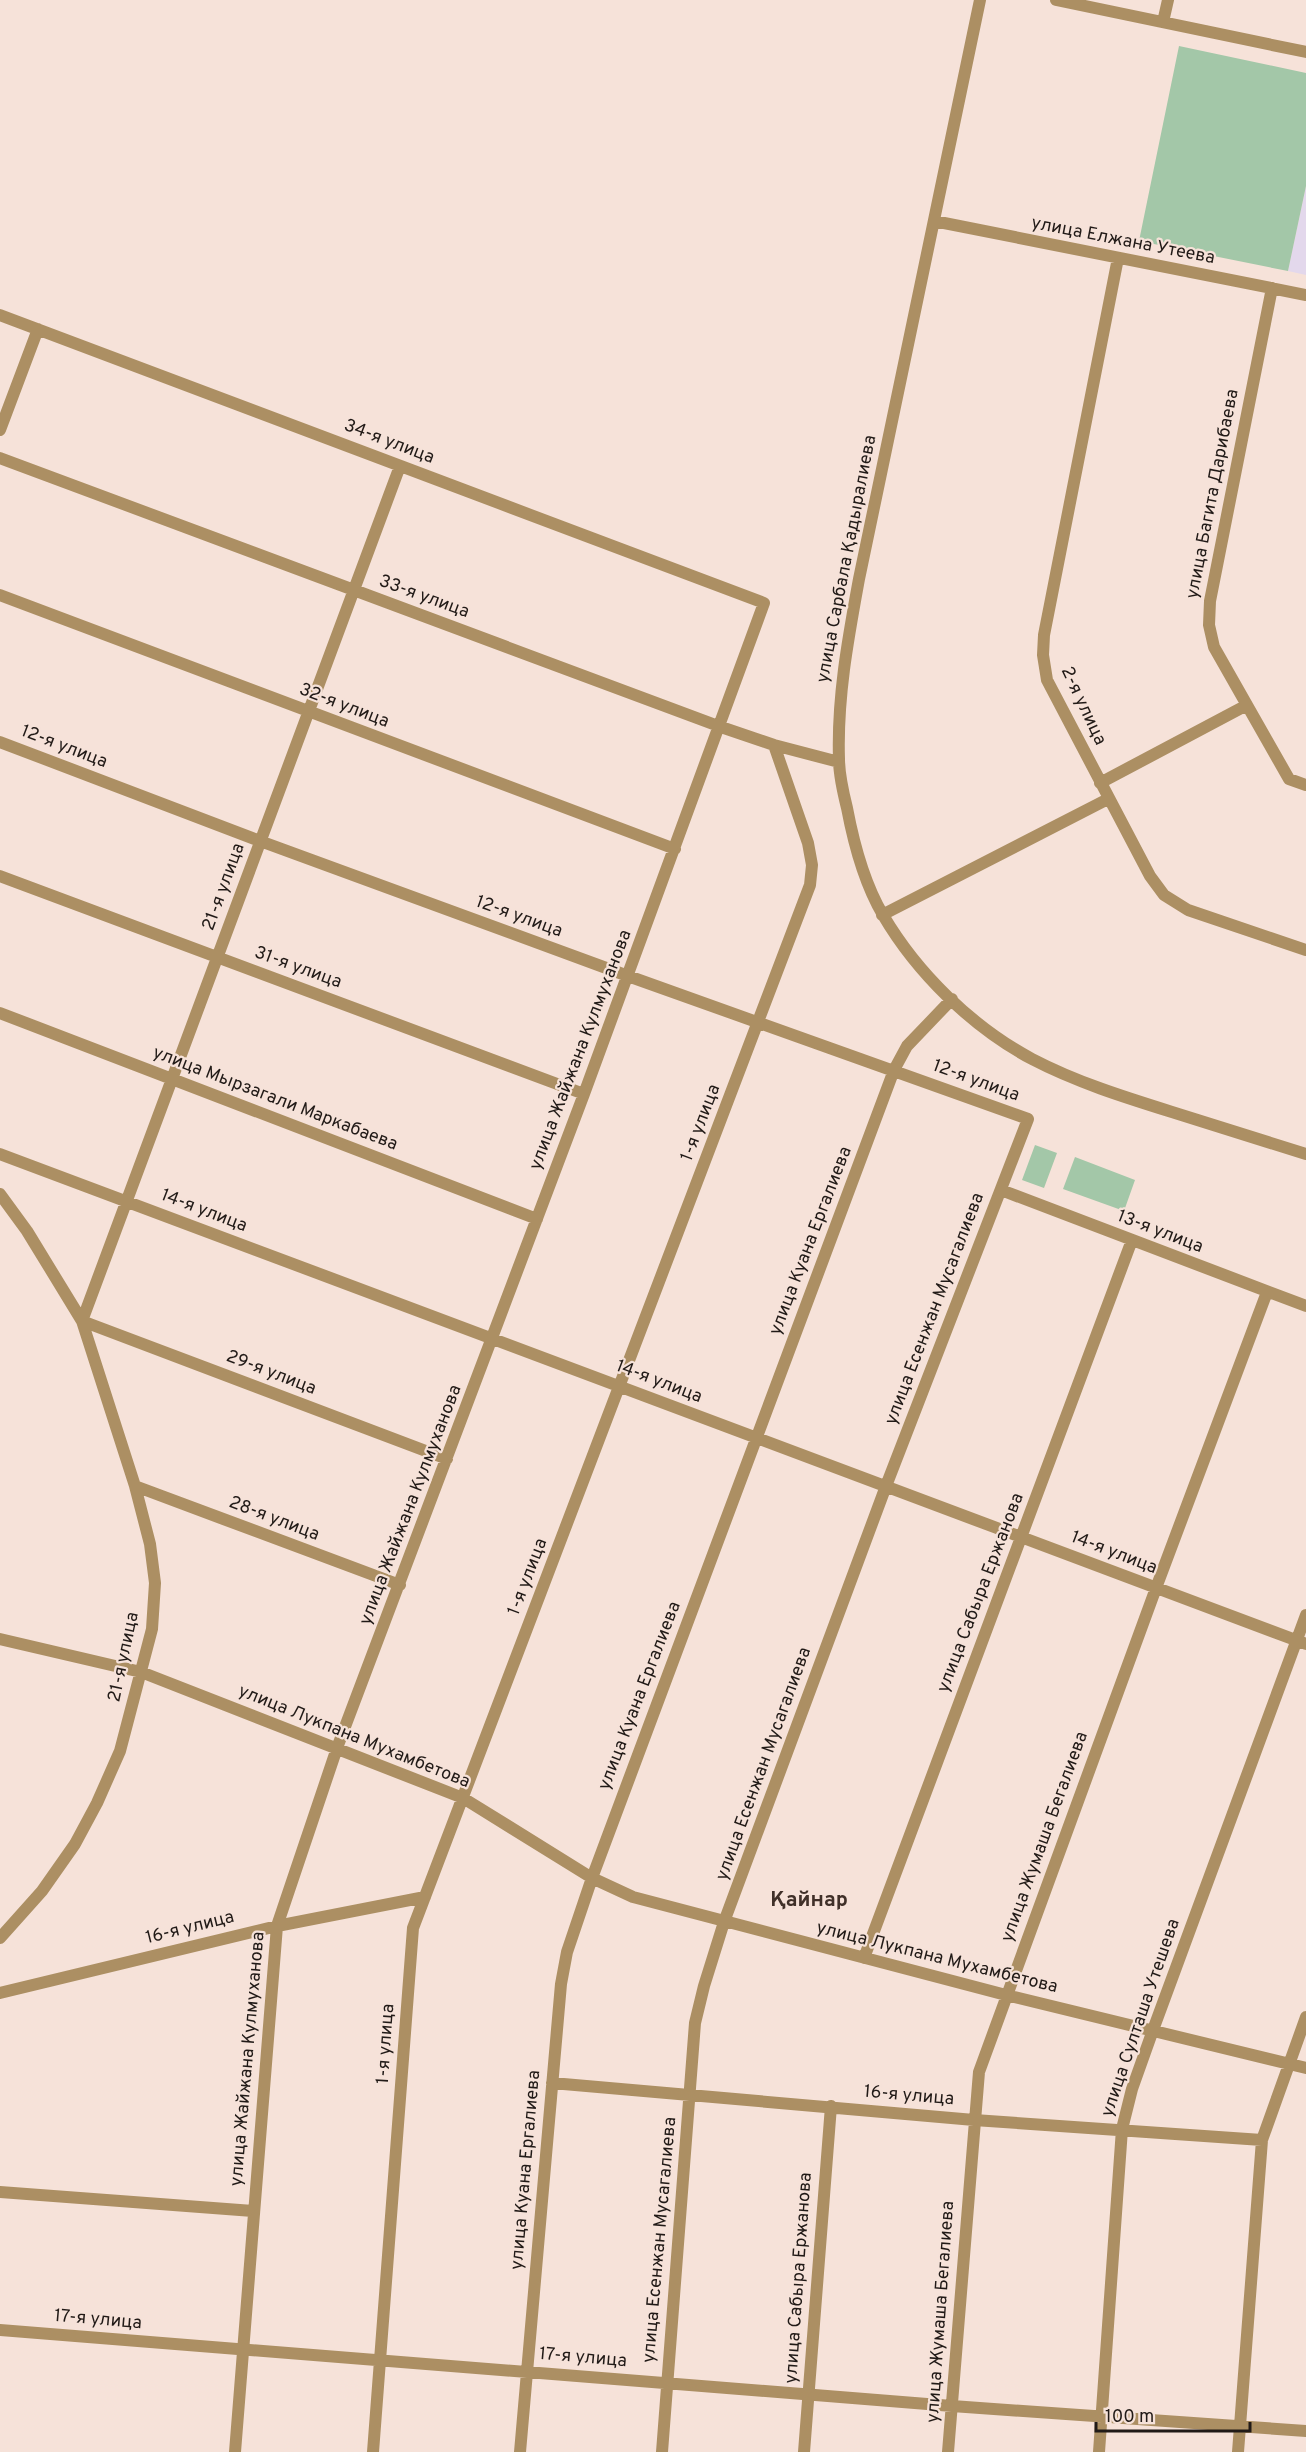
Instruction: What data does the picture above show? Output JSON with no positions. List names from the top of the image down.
{
  "streets": {
    "street": [
      "улица Елжана Утеева",
      "34-я улица",
      "улица Багита Дарибаева",
      "улица Сарбала Қадыралиева",
      "33-я улица",
      "32-я улица",
      "2-я улица",
      "12-я улица",
      "21-я улица",
      "31-я улица",
      "улица Жайжана Кулмуханова",
      "улица Мырзагали Маркабаева",
      "1-я улица",
      "14-я улица",
      "13-я улица",
      "улица Куана Ергалиева",
      "улица Есенжан Мусагалиева",
      "29-я улица",
      "28-я улица",
      "улица Сабыра Ержанова",
      "улица Лукпана Мухамбетова",
      "улица Жумаша Бегалиева",
      "16-я улица",
      "улица Султаша Утешева",
      "17-я улица"
    ]
  },
  "crossings": [
    ["улица Елжана Утеева", "улица Багита Дарибаева"],
    ["улица Елжана Утеева", "улица Сарбала Қадыралиева"],
    ["улица Елжана Утеева", "2-я улица"],
    ["34-я улица", "21-я улица"],
    ["34-я улица", "улица Жайжана Кулмуханова"],
    ["улица Сарбала Қадыралиева", "33-я улица"],
    ["улица Сарбала Қадыралиева", "улица Куана Ергалиева"],
    ["33-я улица", "21-я улица"],
    ["33-я улица", "улица Жайжана Кулмуханова"],
    ["33-я улица", "1-я улица"],
    ["32-я улица", "21-я улица"],
    ["32-я улица", "улица Жайжана Кулмуханова"],
    ["12-я улица", "21-я улица"],
    ["12-я улица", "улица Жайжана Кулмуханова"],
    ["12-я улица", "1-я улица"],
    ["12-я улица", "улица Куана Ергалиева"],
    ["12-я улица", "улица Есенжан Мусагалиева"],
    ["21-я улица", "31-я улица"],
    ["21-я улица", "улица Мырзагали Маркабаева"],
    ["21-я улица", "14-я улица"],
    ["21-я улица", "29-я улица"],
    ["21-я улица", "28-я улица"],
    ["21-я улица", "улица Лукпана Мухамбетова"],
    ["31-я улица", "улица Жайжана Кулмуханова"],
    ["улица Жайжана Кулмуханова", "улица Мырзагали Маркабаева"],
    ["улица Жайжана Кулмуханова", "14-я улица"],
    ["улица Жайжана Кулмуханова", "29-я улица"],
    ["улица Жайжана Кулмуханова", "28-я улица"],
    ["улица Жайжана Кулмуханова", "улица Лукпана Мухамбетова"],
    ["улица Жайжана Кулмуханова", "16-я улица"],
    ["улица Жайжана Кулмуханова", "17-я улица"],
    ["1-я улица", "14-я улица"],
    ["1-я улица", "улица Лукпана Мухамбетова"],
    ["1-я улица", "16-я улица"],
    ["1-я улица", "17-я улица"],
    ["14-я улица", "улица Куана Ергалиева"],
    ["14-я улица", "улица Есенжан Мусагалиева"],
    ["14-я улица", "улица Сабыра Ержанова"],
    ["14-я улица", "улица Жумаша Бегалиева"],
    ["14-я улица", "улица Султаша Утешева"],
    ["13-я улица", "улица Есенжан Мусагалиева"],
    ["13-я улица", "улица Сабыра Ержанова"],
    ["13-я улица", "улица Жумаша Бегалиева"],
    ["улица Куана Ергалиева", "улица Лукпана Мухамбетова"],
    ["улица Куана Ергалиева", "16-я улица"],
    ["улица Куана Ергалиева", "17-я улица"],
    ["улица Есенжан Мусагалиева", "улица Лукпана Мухамбетова"],
    ["улица Есенжан Мусагалиева", "16-я улица"],
    ["улица Есенжан Мусагалиева", "17-я улица"],
    ["улица Сабыра Ержанова", "улица Лукпана Мухамбетова"],
    ["улица Сабыра Ержанова", "16-я улица"],
    ["улица Сабыра Ержанова", "17-я улица"],
    ["улица Лукпана Мухамбетова", "улица Жумаша Бегалиева"],
    ["улица Лукпана Мухамбетова", "улица Султаша Утешева"],
    ["улица Жумаша Бегалиева", "16-я улица"],
    ["улица Жумаша Бегалиева", "17-я улица"],
    ["16-я улица", "улица Султаша Утешева"],
    ["улица Султаша Утешева", "17-я улица"]
  ],
  "districts": ["Қайнар"],
  "scale_bar": "100 m"
}
